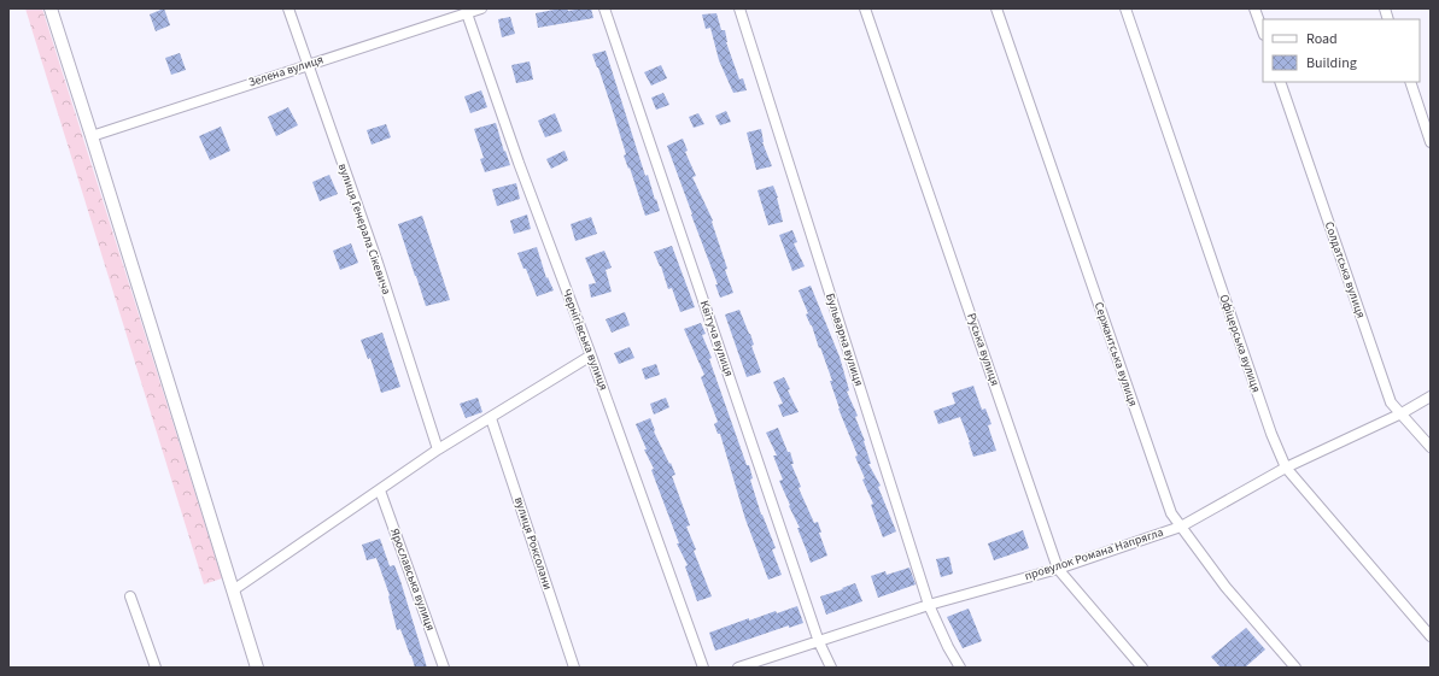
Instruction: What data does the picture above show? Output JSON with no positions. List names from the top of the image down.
{
  "streets": {
    "street": [
      "Зелена вулиця",
      "вулиця Генерала Сікевича",
      "Солдатська вулиця",
      "Квітуча вулиця",
      "Чернігівська вулиця",
      "Бульварна вулиця",
      "Офіцерська вулиця",
      "Руська вулиця",
      "Сержантська вулиця",
      "вулиця Роксолани",
      "провулок Романа Напрягла",
      "Ярославська вулиця"
    ]
  },
  "crossings": [
    ["Зелена вулиця", "вулиця Генерала Сікевича"],
    ["Зелена вулиця", "Чернігівська вулиця"],
    ["Солдатська вулиця", "провулок Романа Напрягла"],
    ["Квітуча вулиця", "провулок Романа Напрягла"],
    ["Бульварна вулиця", "провулок Романа Напрягла"],
    ["Офіцерська вулиця", "провулок Романа Напрягла"],
    ["Руська вулиця", "провулок Романа Напрягла"],
    ["Сержантська вулиця", "провулок Романа Напрягла"]
  ],
  "legend": ["Road", "Building"]
}
